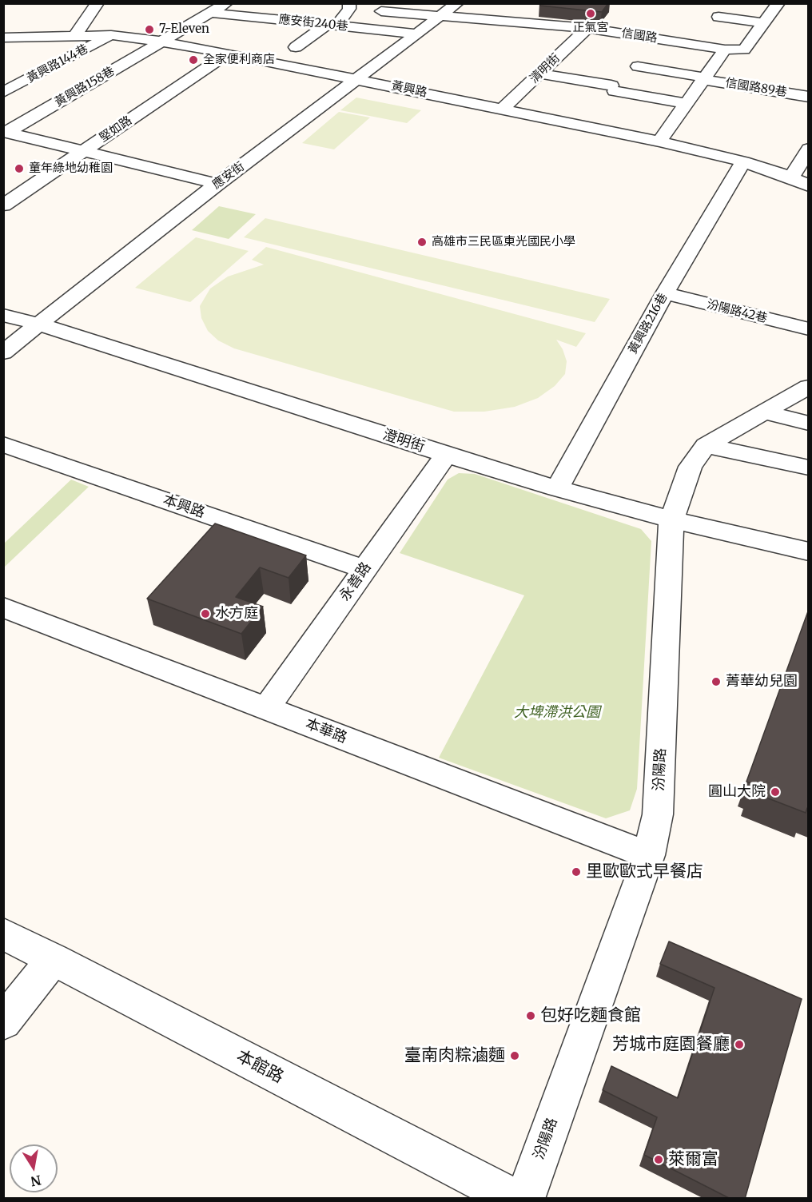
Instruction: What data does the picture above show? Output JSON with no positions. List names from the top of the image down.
{
  "streets": {
    "street": [
      "應安街240巷",
      "信國路",
      "黃興路144巷",
      "清明街",
      "黃興路158巷",
      "信國路89巷",
      "黃興路",
      "堅如路",
      "應安街",
      "汾陽路42巷",
      "黃興路216巷",
      "澄明街",
      "本興路",
      "永善路",
      "本華路",
      "汾陽路",
      "本館路"
    ]
  },
  "crossings": [
    ["應安街240巷", "黃興路158巷"],
    ["應安街240巷", "應安街"],
    ["信國路", "清明街"],
    ["信國路", "應安街"],
    ["黃興路144巷", "黃興路"],
    ["清明街", "黃興路"],
    ["黃興路158巷", "黃興路"],
    ["黃興路", "堅如路"],
    ["黃興路", "應安街"],
    ["黃興路", "黃興路216巷"],
    ["應安街", "澄明街"],
    ["汾陽路42巷", "黃興路216巷"],
    ["黃興路216巷", "澄明街"],
    ["澄明街", "永善路"],
    ["澄明街", "汾陽路"],
    ["本興路", "永善路"],
    ["永善路", "本華路"],
    ["本華路", "汾陽路"]
  ],
  "parks": ["大埤滯洪公園"],
  "places": [
    "正氣宮",
    "7-Eleven",
    "全家便利商店",
    "童年綠地幼稚園",
    "高雄市三民區東光國民小學",
    "水方庭",
    "菁華幼兒園",
    "圓山大院",
    "里歐歐式早餐店",
    "包好吃麵食館",
    "芳城市庭園餐廳",
    "臺南肉粽滷麵",
    "萊爾富"
  ],
  "north": "bottom"
}
